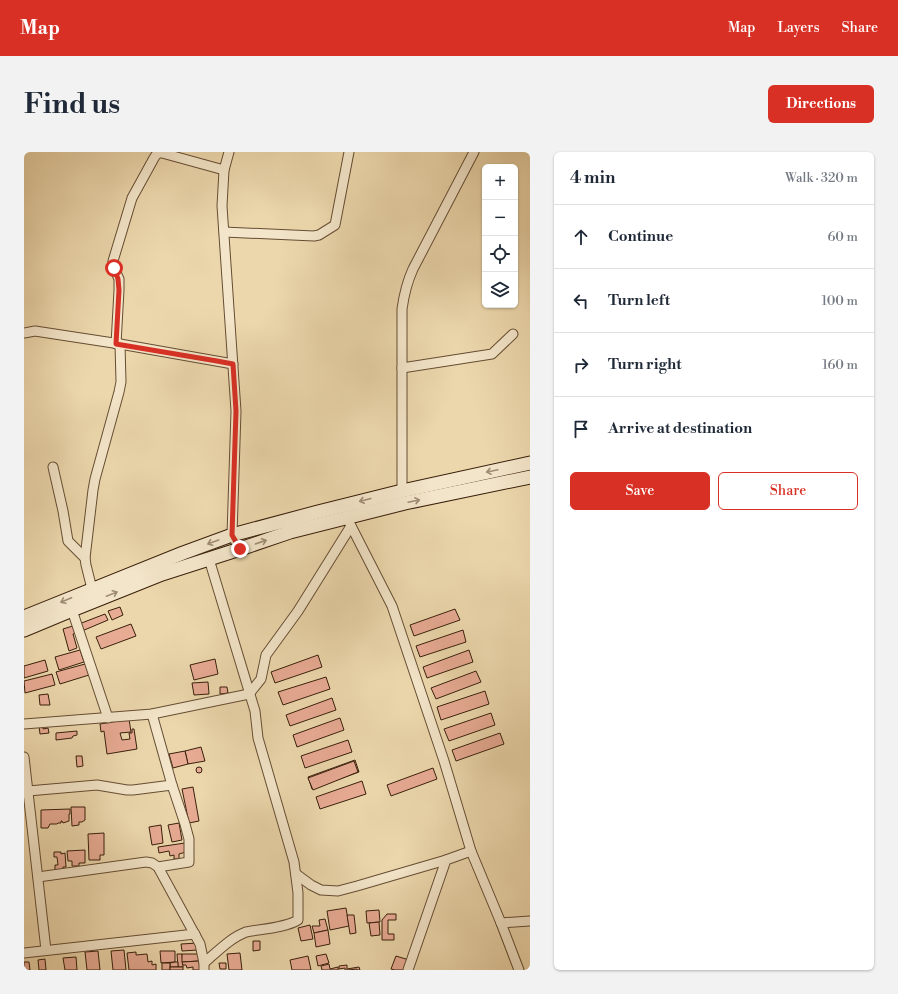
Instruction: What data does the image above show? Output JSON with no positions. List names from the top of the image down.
{
  "page": {
    "header": "Map",
    "nav": ["Map", "Layers", "Share"],
    "buttons": [
      "Directions",
      ["Save", "Share"]
    ],
    "title": "Find us",
    "heading": ["4 min", "Walk · 320 m"],
    "map_buttons": ["+", "−"],
    "list": [
      ["Continue", "60 m"],
      ["Turn left", "100 m"],
      ["Turn right", "160 m"],
      "Arrive at destination"
    ]
  }
}
